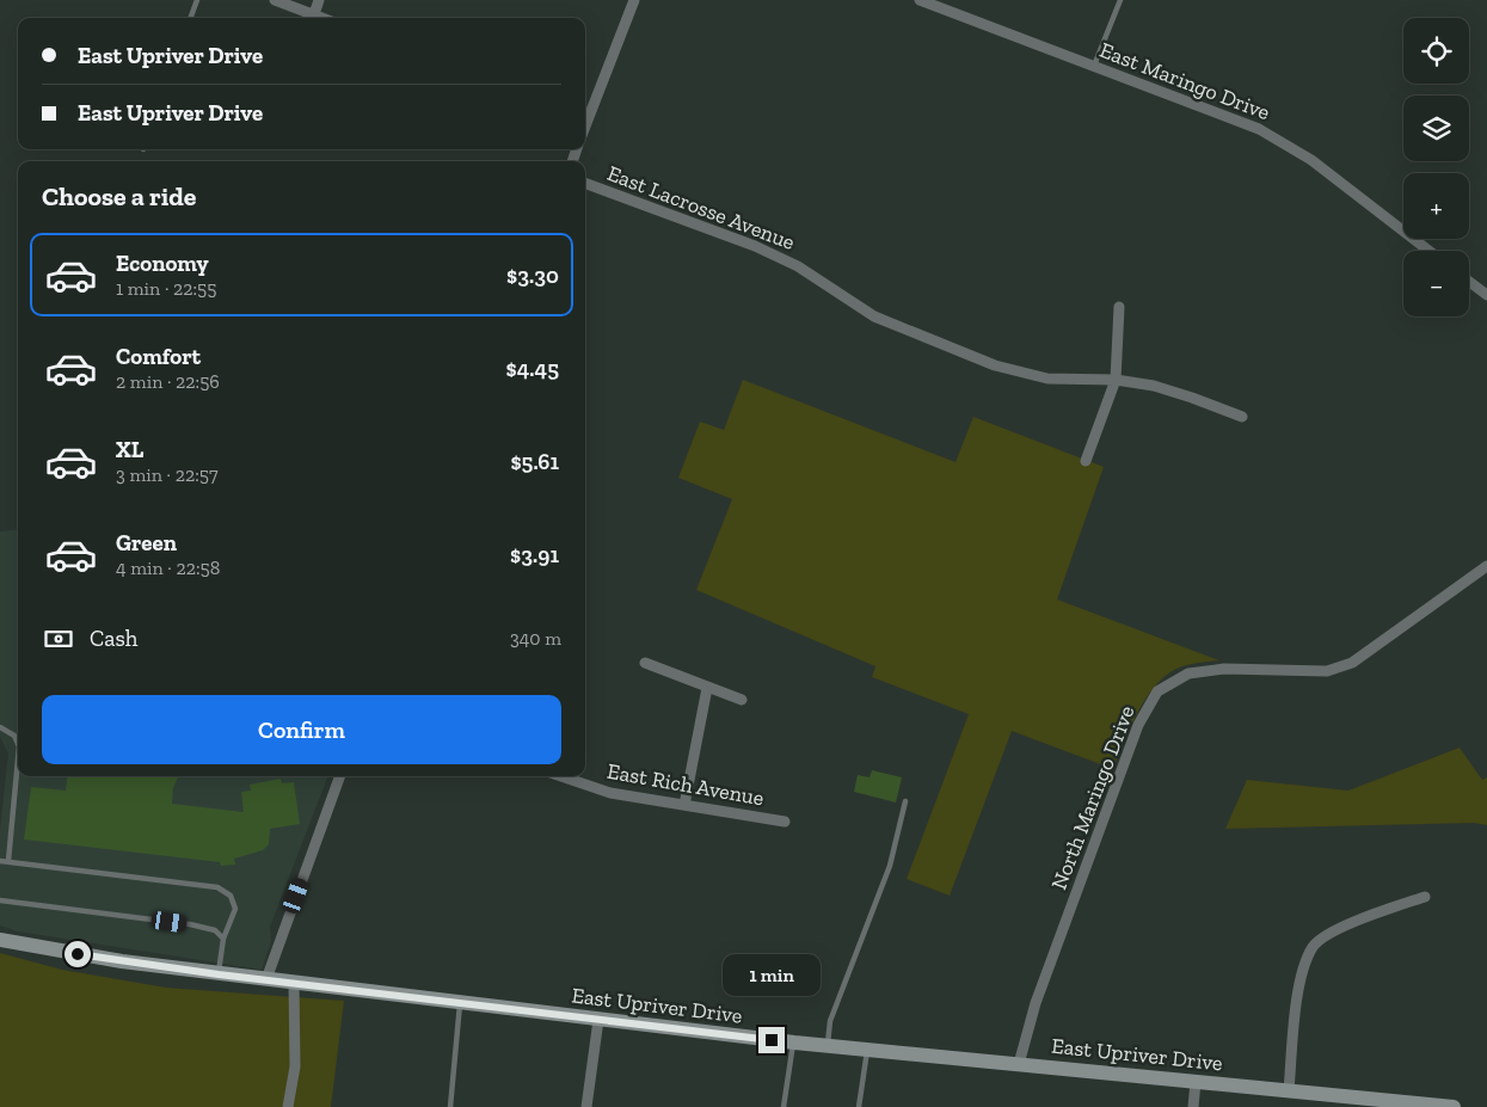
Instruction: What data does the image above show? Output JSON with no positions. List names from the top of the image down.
{
  "streets": {
    "main road": ["East Upriver Drive"],
    "street": [
      "East Maringo Drive",
      "East Lacrosse Avenue",
      "East Rich Avenue",
      "North Maringo Drive"
    ]
  },
  "crossings": [
    ["North Maringo Drive", "East Upriver Drive"]
  ],
  "page": {
    "map_buttons": ["+", "−"],
    "banner": ["East Upriver Drive", "East Upriver Drive"],
    "heading": "Choose a ride",
    "list": [
      {
        "name": "Economy",
        "note": "1 min · 22:55",
        "value": "$3.30"
      },
      {
        "name": "Comfort",
        "note": "2 min · 22:56",
        "value": "$4.45"
      },
      {
        "name": "XL",
        "note": "3 min · 22:57",
        "value": "$5.61"
      },
      {
        "name": "Green",
        "note": "4 min · 22:58",
        "value": "$3.91"
      }
    ],
    "pay": ["Cash", "340 m"],
    "buttons": "Confirm",
    "bubble": "1 min"
  }
}
